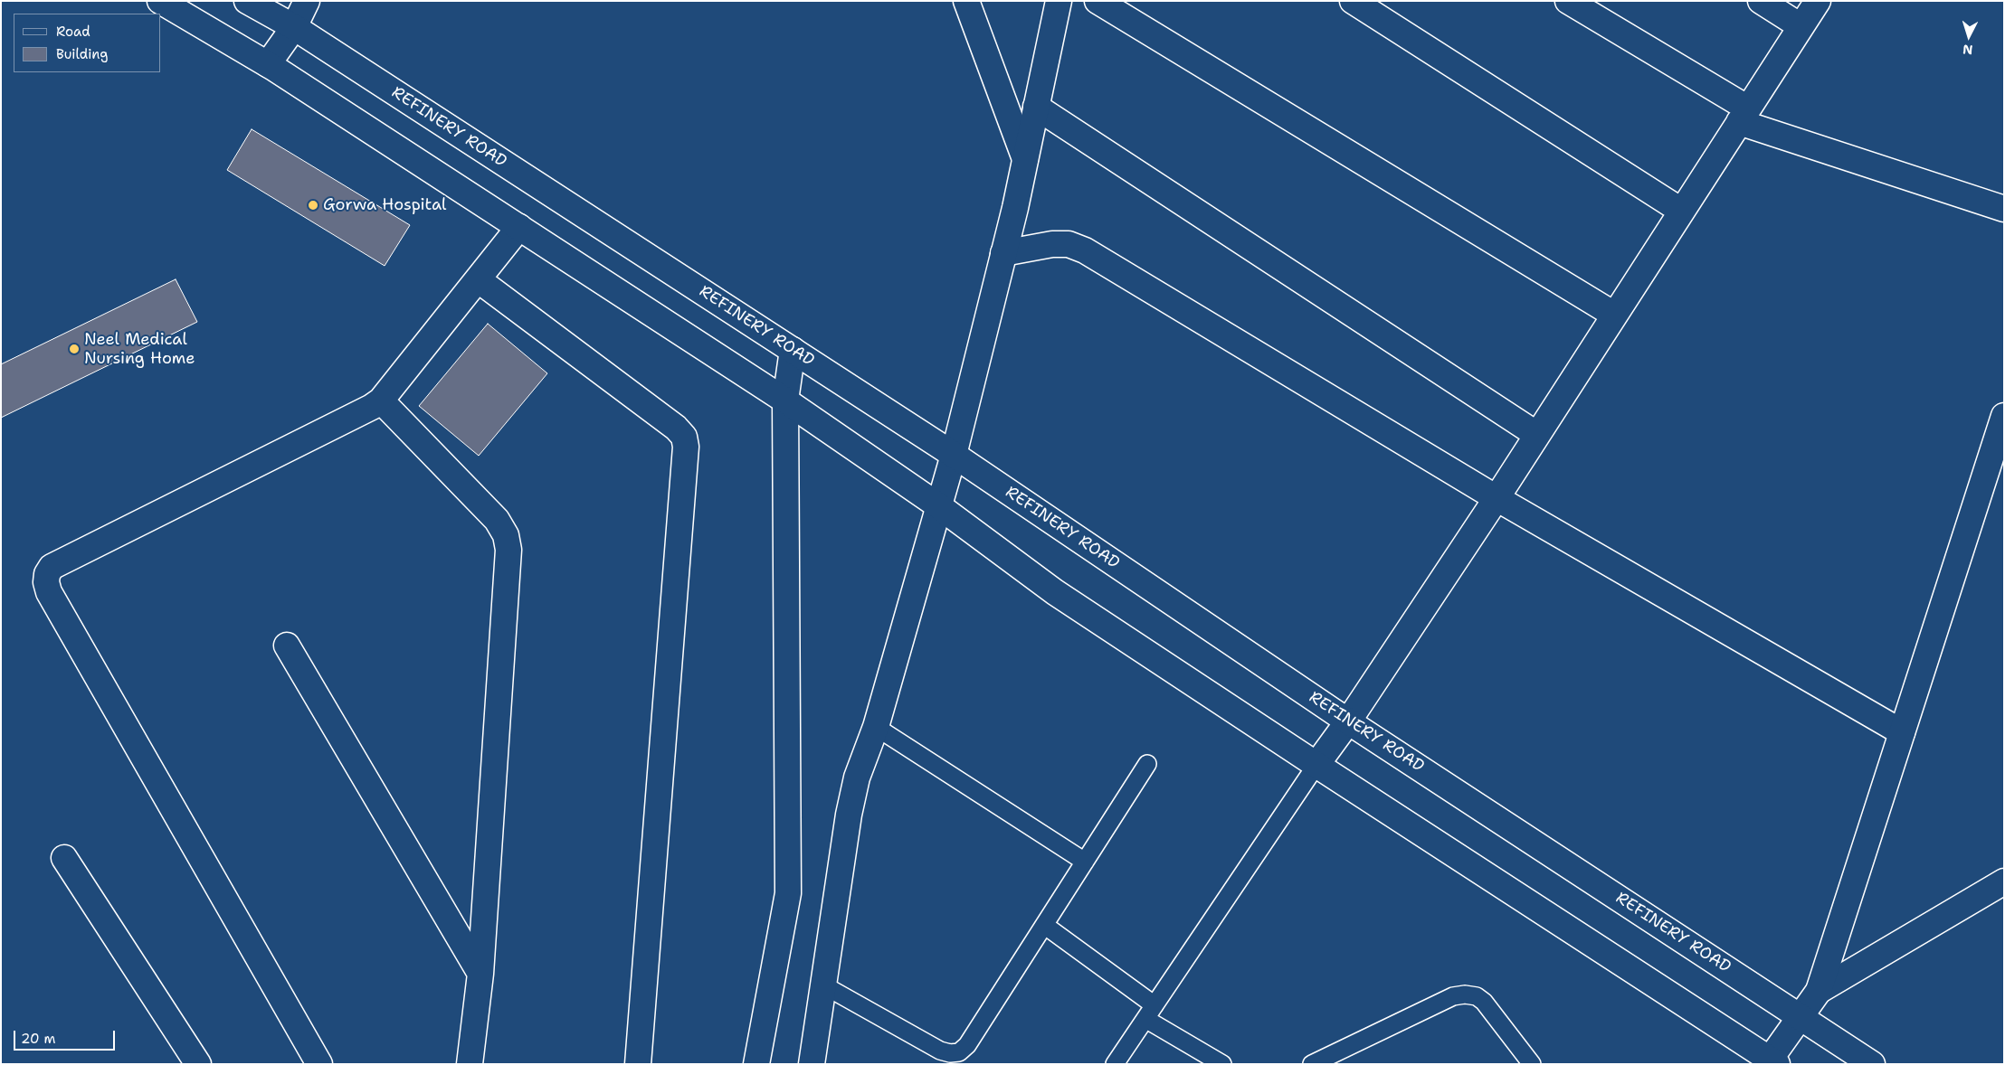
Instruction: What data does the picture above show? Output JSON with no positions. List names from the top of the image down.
{
  "streets": {
    "street": ["REFINERY ROAD"]
  },
  "places": ["Gorwa Hospital", "Neel Medical Nursing Home"],
  "legend": ["Road", "Building"],
  "scale_bar": "20 m",
  "north": "bottom"
}
